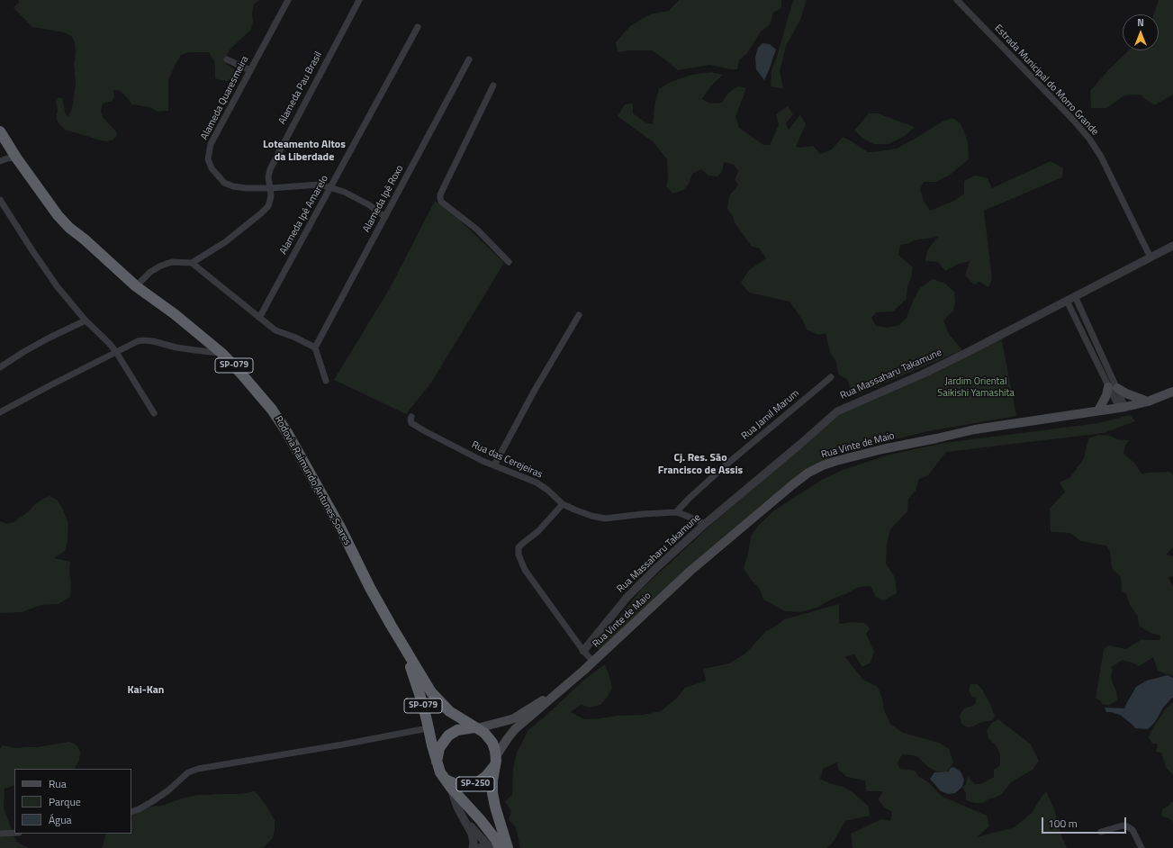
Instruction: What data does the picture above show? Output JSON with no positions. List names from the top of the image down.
{
  "streets": {
    "highway": ["SP-079", "Rodovia Raimundo Antunes Soares", "SP-250"],
    "main road": ["Rua Vinte de Maio"],
    "street": [
      "Estrada Municipal do Morro Grande",
      "Alameda Pau Brasil",
      "Alameda Quaresmeira",
      "Alameda Ipê Roxo",
      "Alameda Ipê Amarelo",
      "Rua Massaharu Takamune",
      "Rua Jamil Marum",
      "Rua das Cerejeiras"
    ]
  },
  "crossings": [
    ["Estrada Municipal do Morro Grande", "Rua Massaharu Takamune"],
    ["Alameda Pau Brasil", "Alameda Quaresmeira"],
    ["Alameda Quaresmeira", "Alameda Ipê Roxo"],
    ["Alameda Quaresmeira", "Alameda Ipê Amarelo"],
    ["SP-079", "Rua Vinte de Maio"],
    ["SP-079", "Rodovia Raimundo Antunes Soares"],
    ["SP-079", "SP-250"],
    ["Rua Massaharu Takamune", "Rua das Cerejeiras"],
    ["Rua Jamil Marum", "Rua das Cerejeiras"],
    ["Rua Vinte de Maio", "SP-250"]
  ],
  "districts": ["Loteamento Altos da Liberdade", "Cj. Res. São Francisco de Assis", "Kai-Kan"],
  "parks": ["Jardim Oriental Saikishi Yamashita"],
  "legend": ["Rua", "Parque", "Água"],
  "scale_bar": "100 m",
  "north": "top"
}
